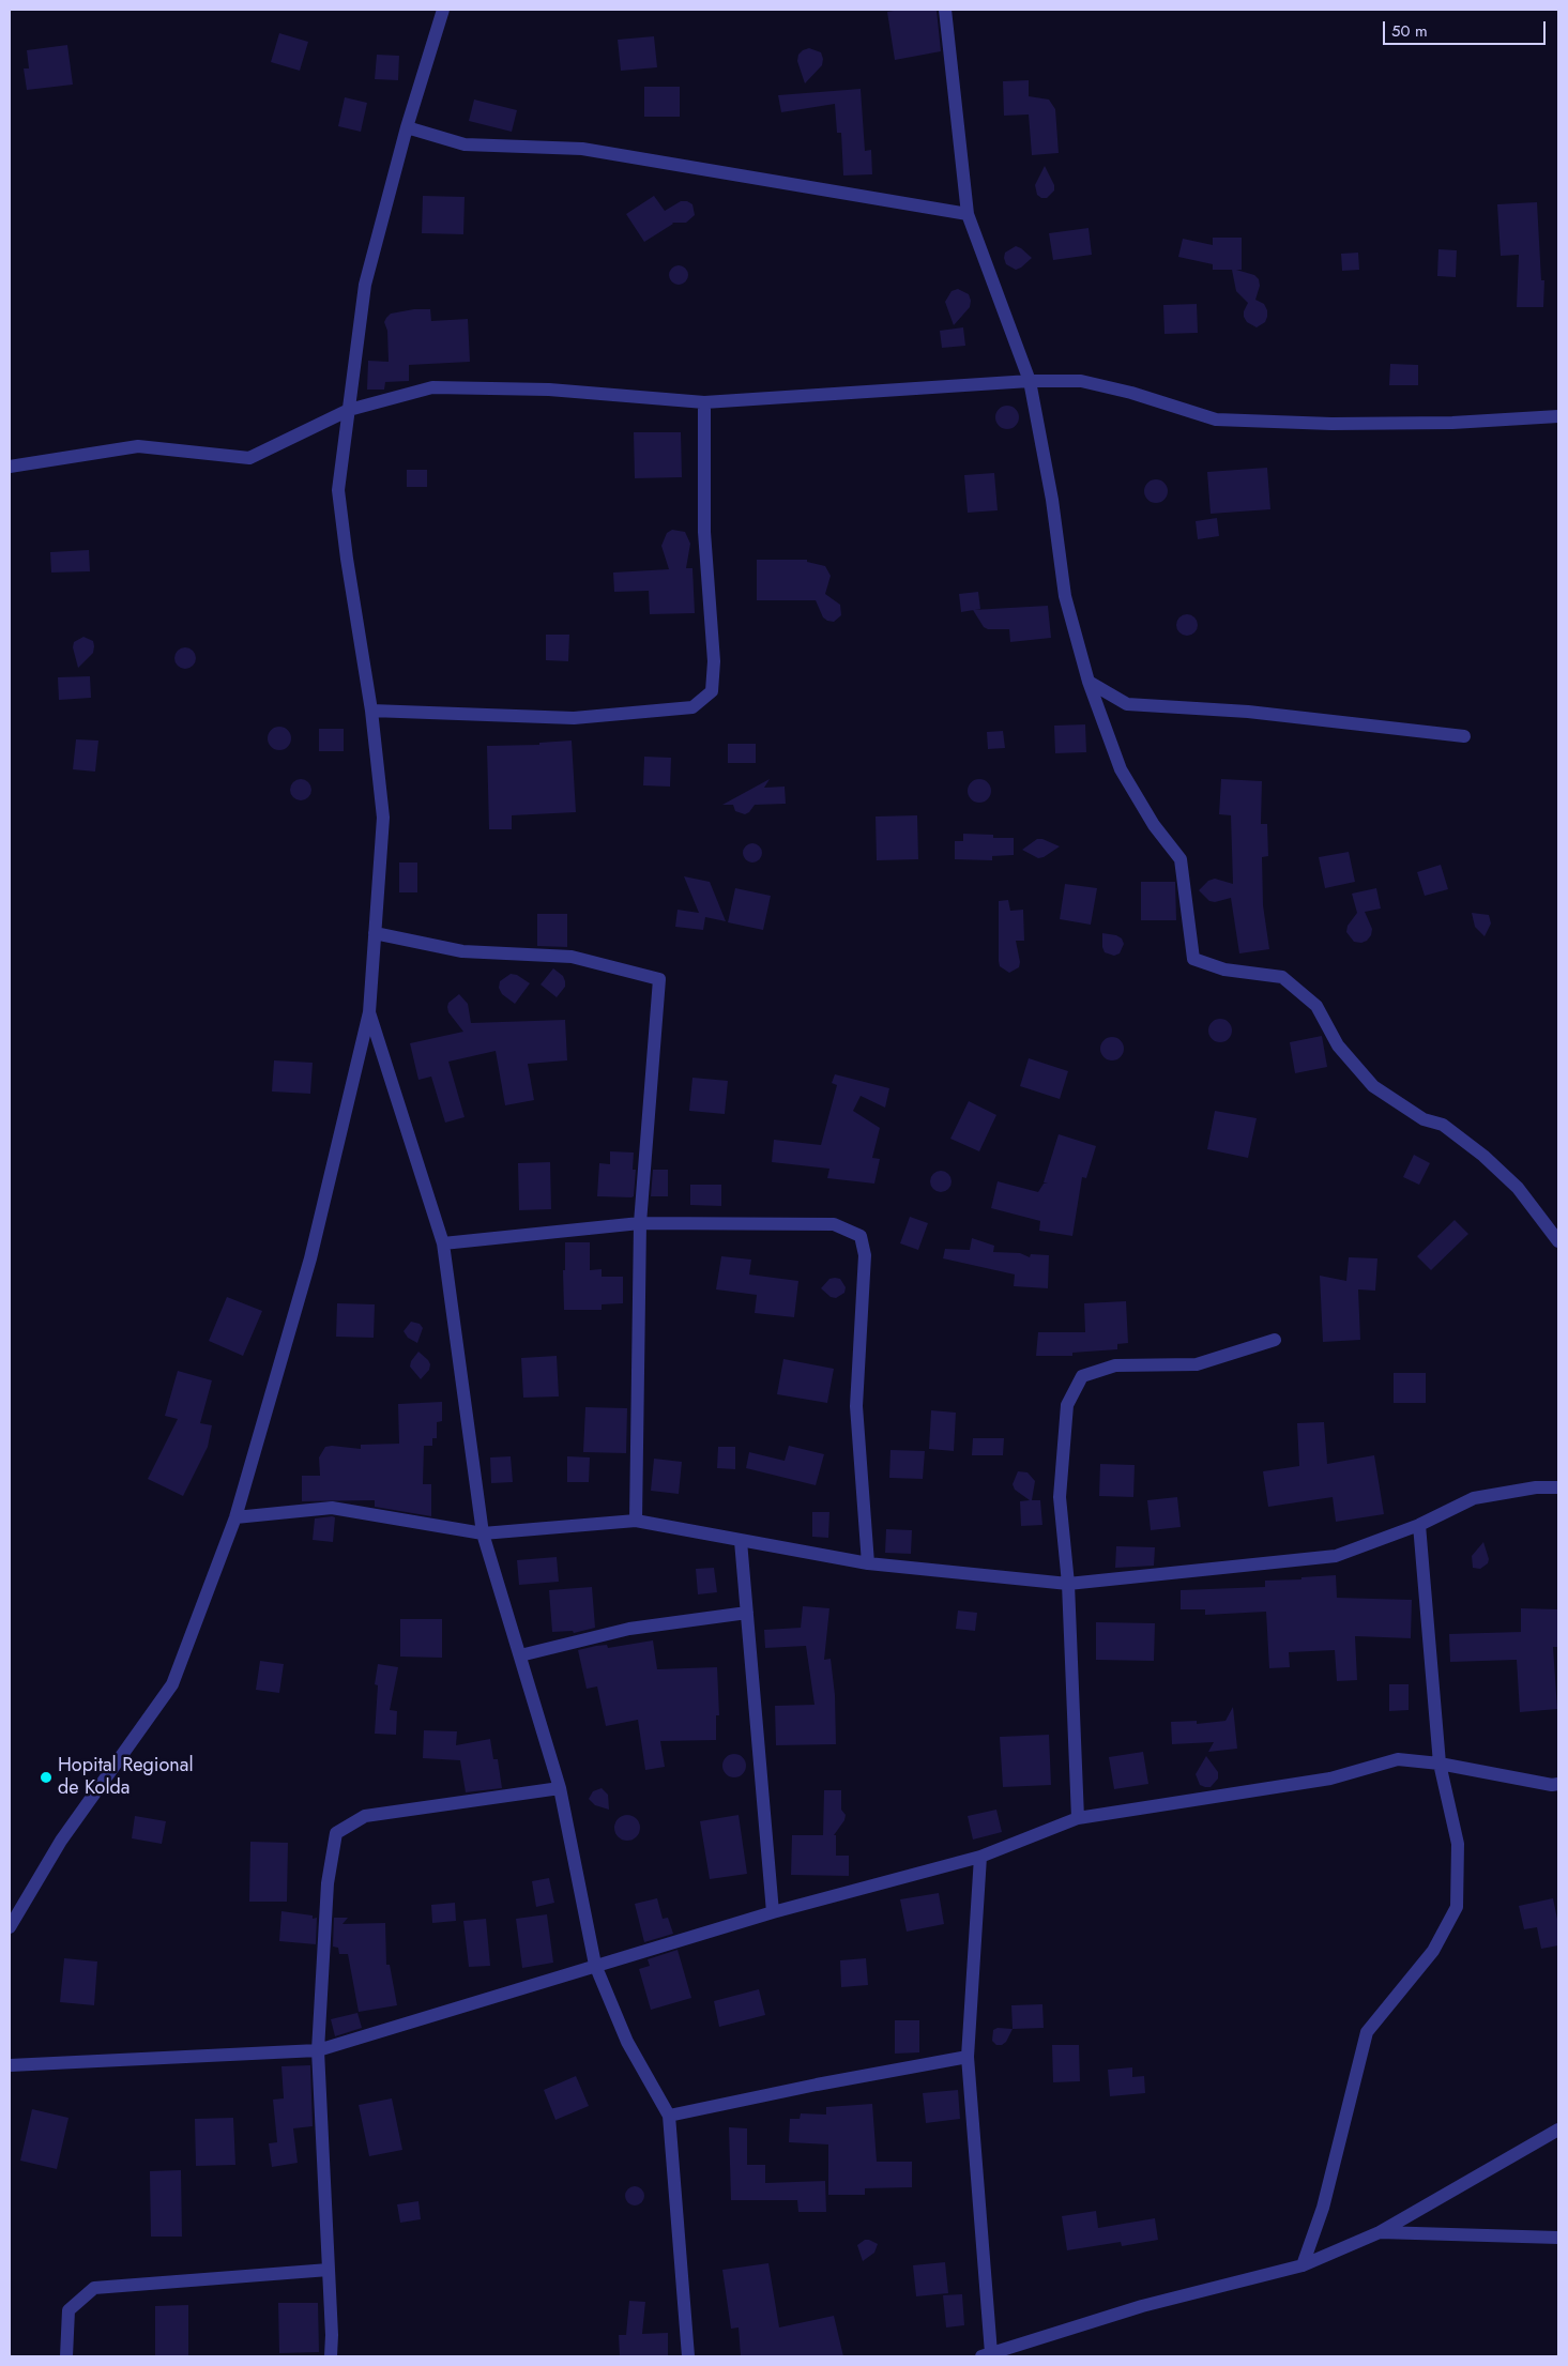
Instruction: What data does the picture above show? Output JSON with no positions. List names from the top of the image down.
{
  "places": ["Hopital Regional de Kolda"],
  "scale_bar": "50 m"
}
